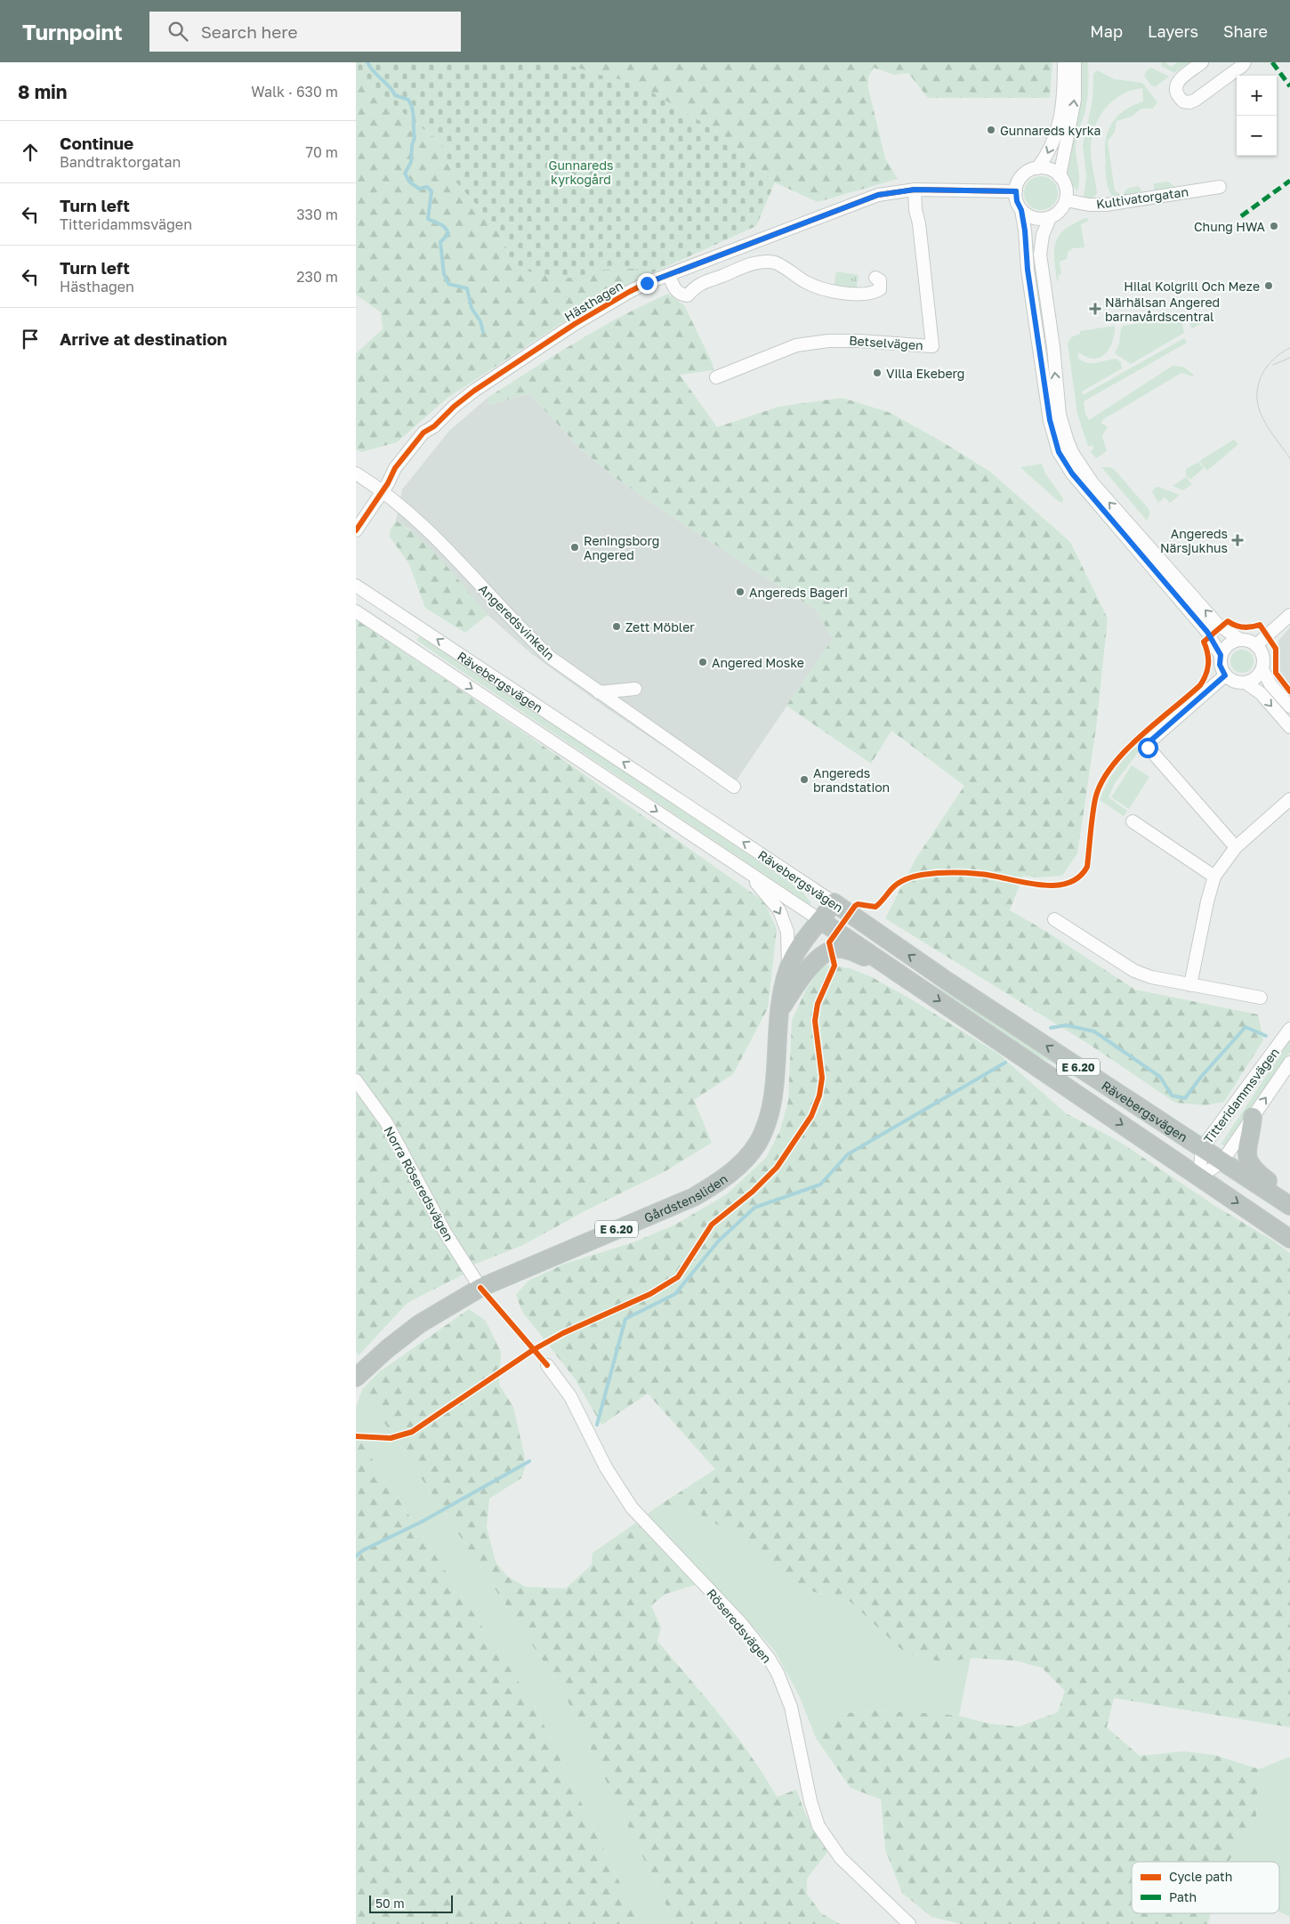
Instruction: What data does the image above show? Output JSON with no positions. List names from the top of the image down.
{
  "streets": {
    "highway": ["Rävebergsvägen", "E 6.20", "Gårdstensliden"],
    "street": [
      "Kultivatorgatan",
      "Hästhagen",
      "Betselvägen",
      "Angeredsvinkeln",
      "Titteridammsvägen",
      "Norra Röseredsvägen",
      "Röseredsvägen"
    ]
  },
  "crossings": [
    ["Kultivatorgatan", "Hästhagen"],
    ["Hästhagen", "Betselvägen"],
    ["Hästhagen", "Angeredsvinkeln"],
    ["Rävebergsvägen", "E 6.20"],
    ["Rävebergsvägen", "Titteridammsvägen"],
    ["Rävebergsvägen", "Gårdstensliden"],
    ["E 6.20", "Gårdstensliden"],
    ["Norra Röseredsvägen", "Gårdstensliden"]
  ],
  "parks": ["Gunnareds kyrkogård"],
  "places": {
    "other": [
      "Gunnareds kyrka",
      "Chung HWA",
      "Hilal Kolgrill Och Meze",
      "Villa Ekeberg",
      "Reningsborg Angered",
      "Angereds Bageri",
      "Zett Möbler",
      "Angered Moske",
      "Angereds brandstation"
    ],
    "health": ["Närhälsan Angered barnavårdscentral", "Angereds Närsjukhus"]
  },
  "legend": ["Cycle path", "Path"],
  "scale_bar": "50 m",
  "page": {
    "header": "Turnpoint",
    "search": "Search here",
    "nav": ["Map", "Layers", "Share"],
    "heading": ["8 min", "Walk · 630 m"],
    "map_buttons": ["+", "−"],
    "list": [
      ["Continue", "Bandtraktorgatan", "70 m"],
      ["Turn left", "Titteridammsvägen", "330 m"],
      ["Turn left", "Hästhagen", "230 m"],
      "Arrive at destination"
    ],
    "scale": "50 m"
  }
}
